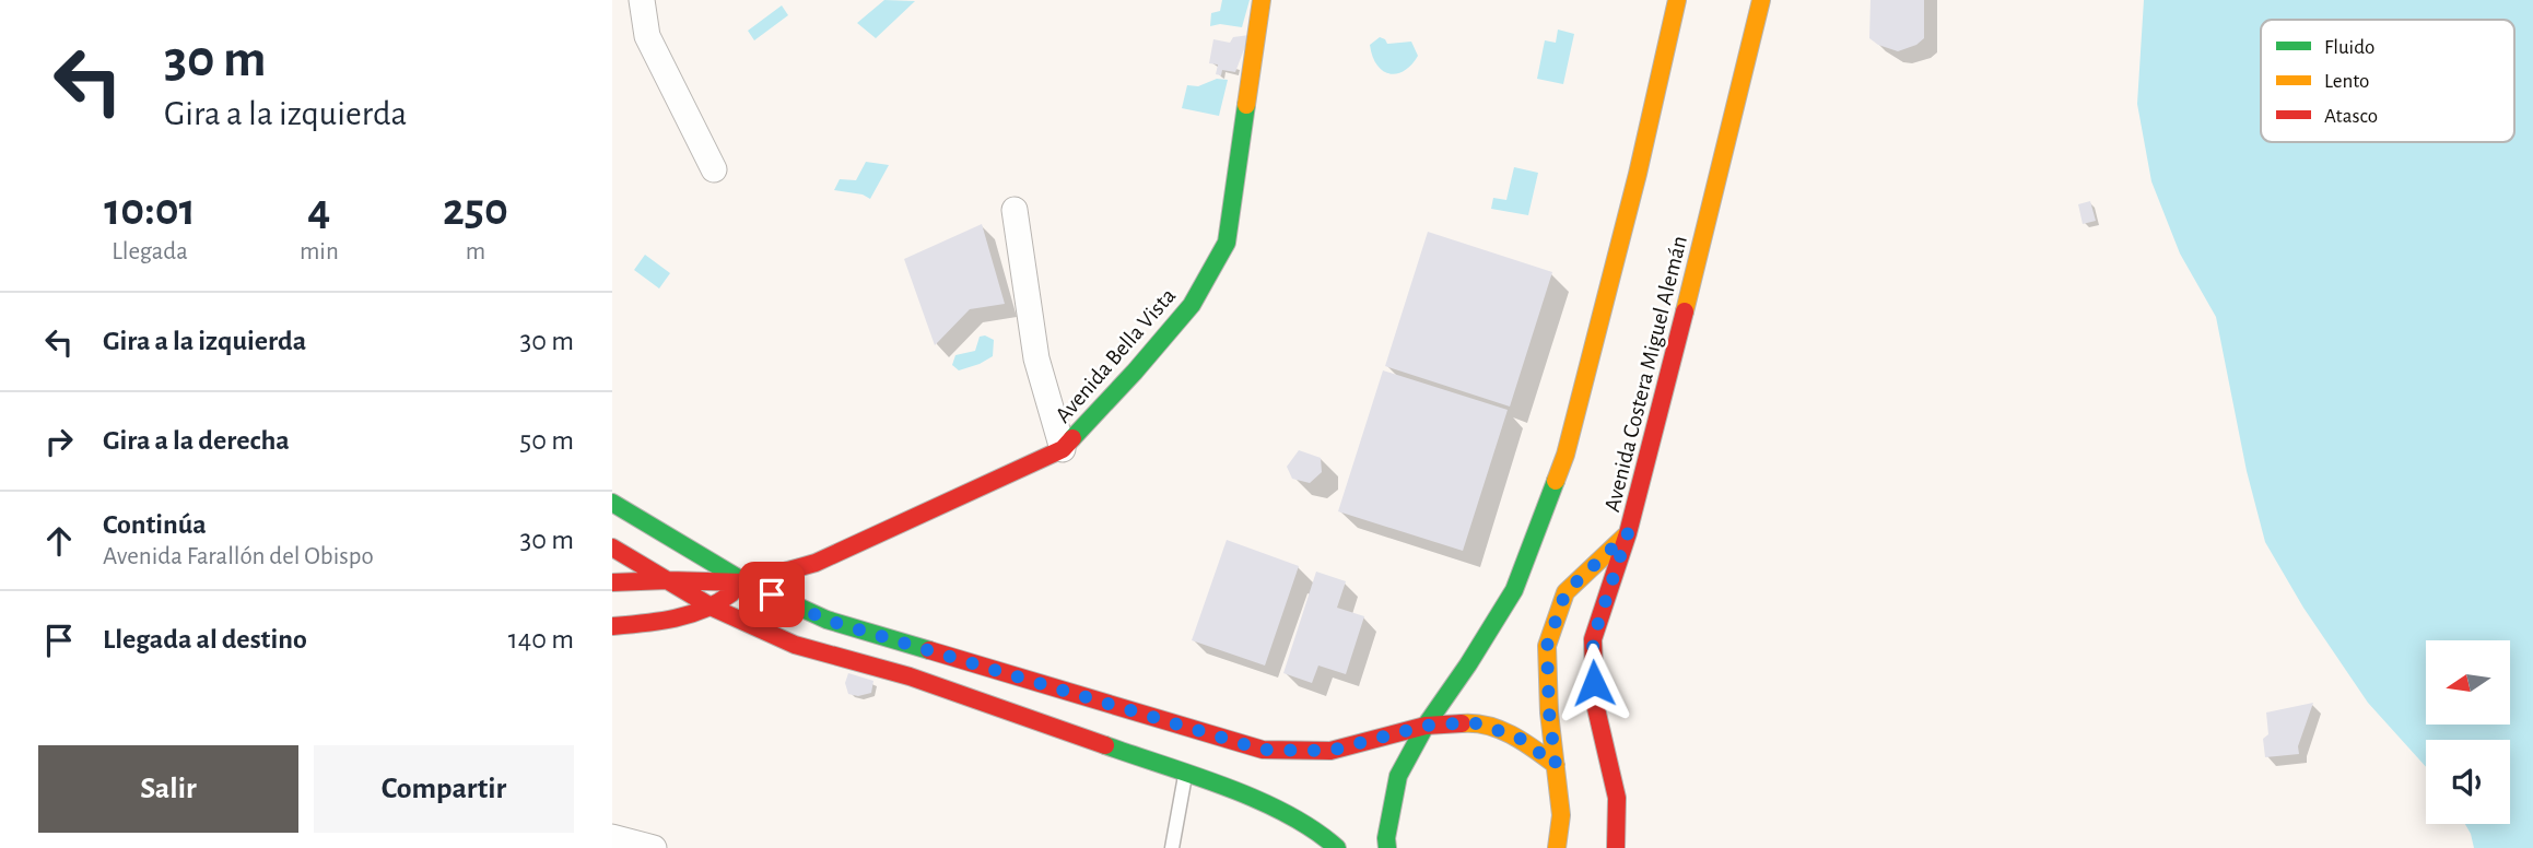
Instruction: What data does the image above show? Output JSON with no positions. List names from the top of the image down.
{
  "streets": {
    "main road": ["Avenida Bella Vista", "Avenida Costera Miguel Alemán"]
  },
  "legend": ["Fluido", "Lento", "Atasco"],
  "north": "left",
  "page": {
    "turn": ["30 m", "Gira a la izquierda"],
    "eta": [
      "10:01",
      "Llegada",
      "4",
      "min",
      "250",
      "m"
    ],
    "list": [
      {
        "name": "Gira a la izquierda",
        "value": "30 m"
      },
      {
        "name": "Gira a la derecha",
        "value": "50 m"
      },
      {
        "name": "Continúa",
        "note": "Avenida Farallón del Obispo",
        "value": "30 m"
      },
      {
        "name": "Llegada al destino",
        "value": "140 m"
      }
    ],
    "buttons": ["Salir", "Compartir"]
  }
}
